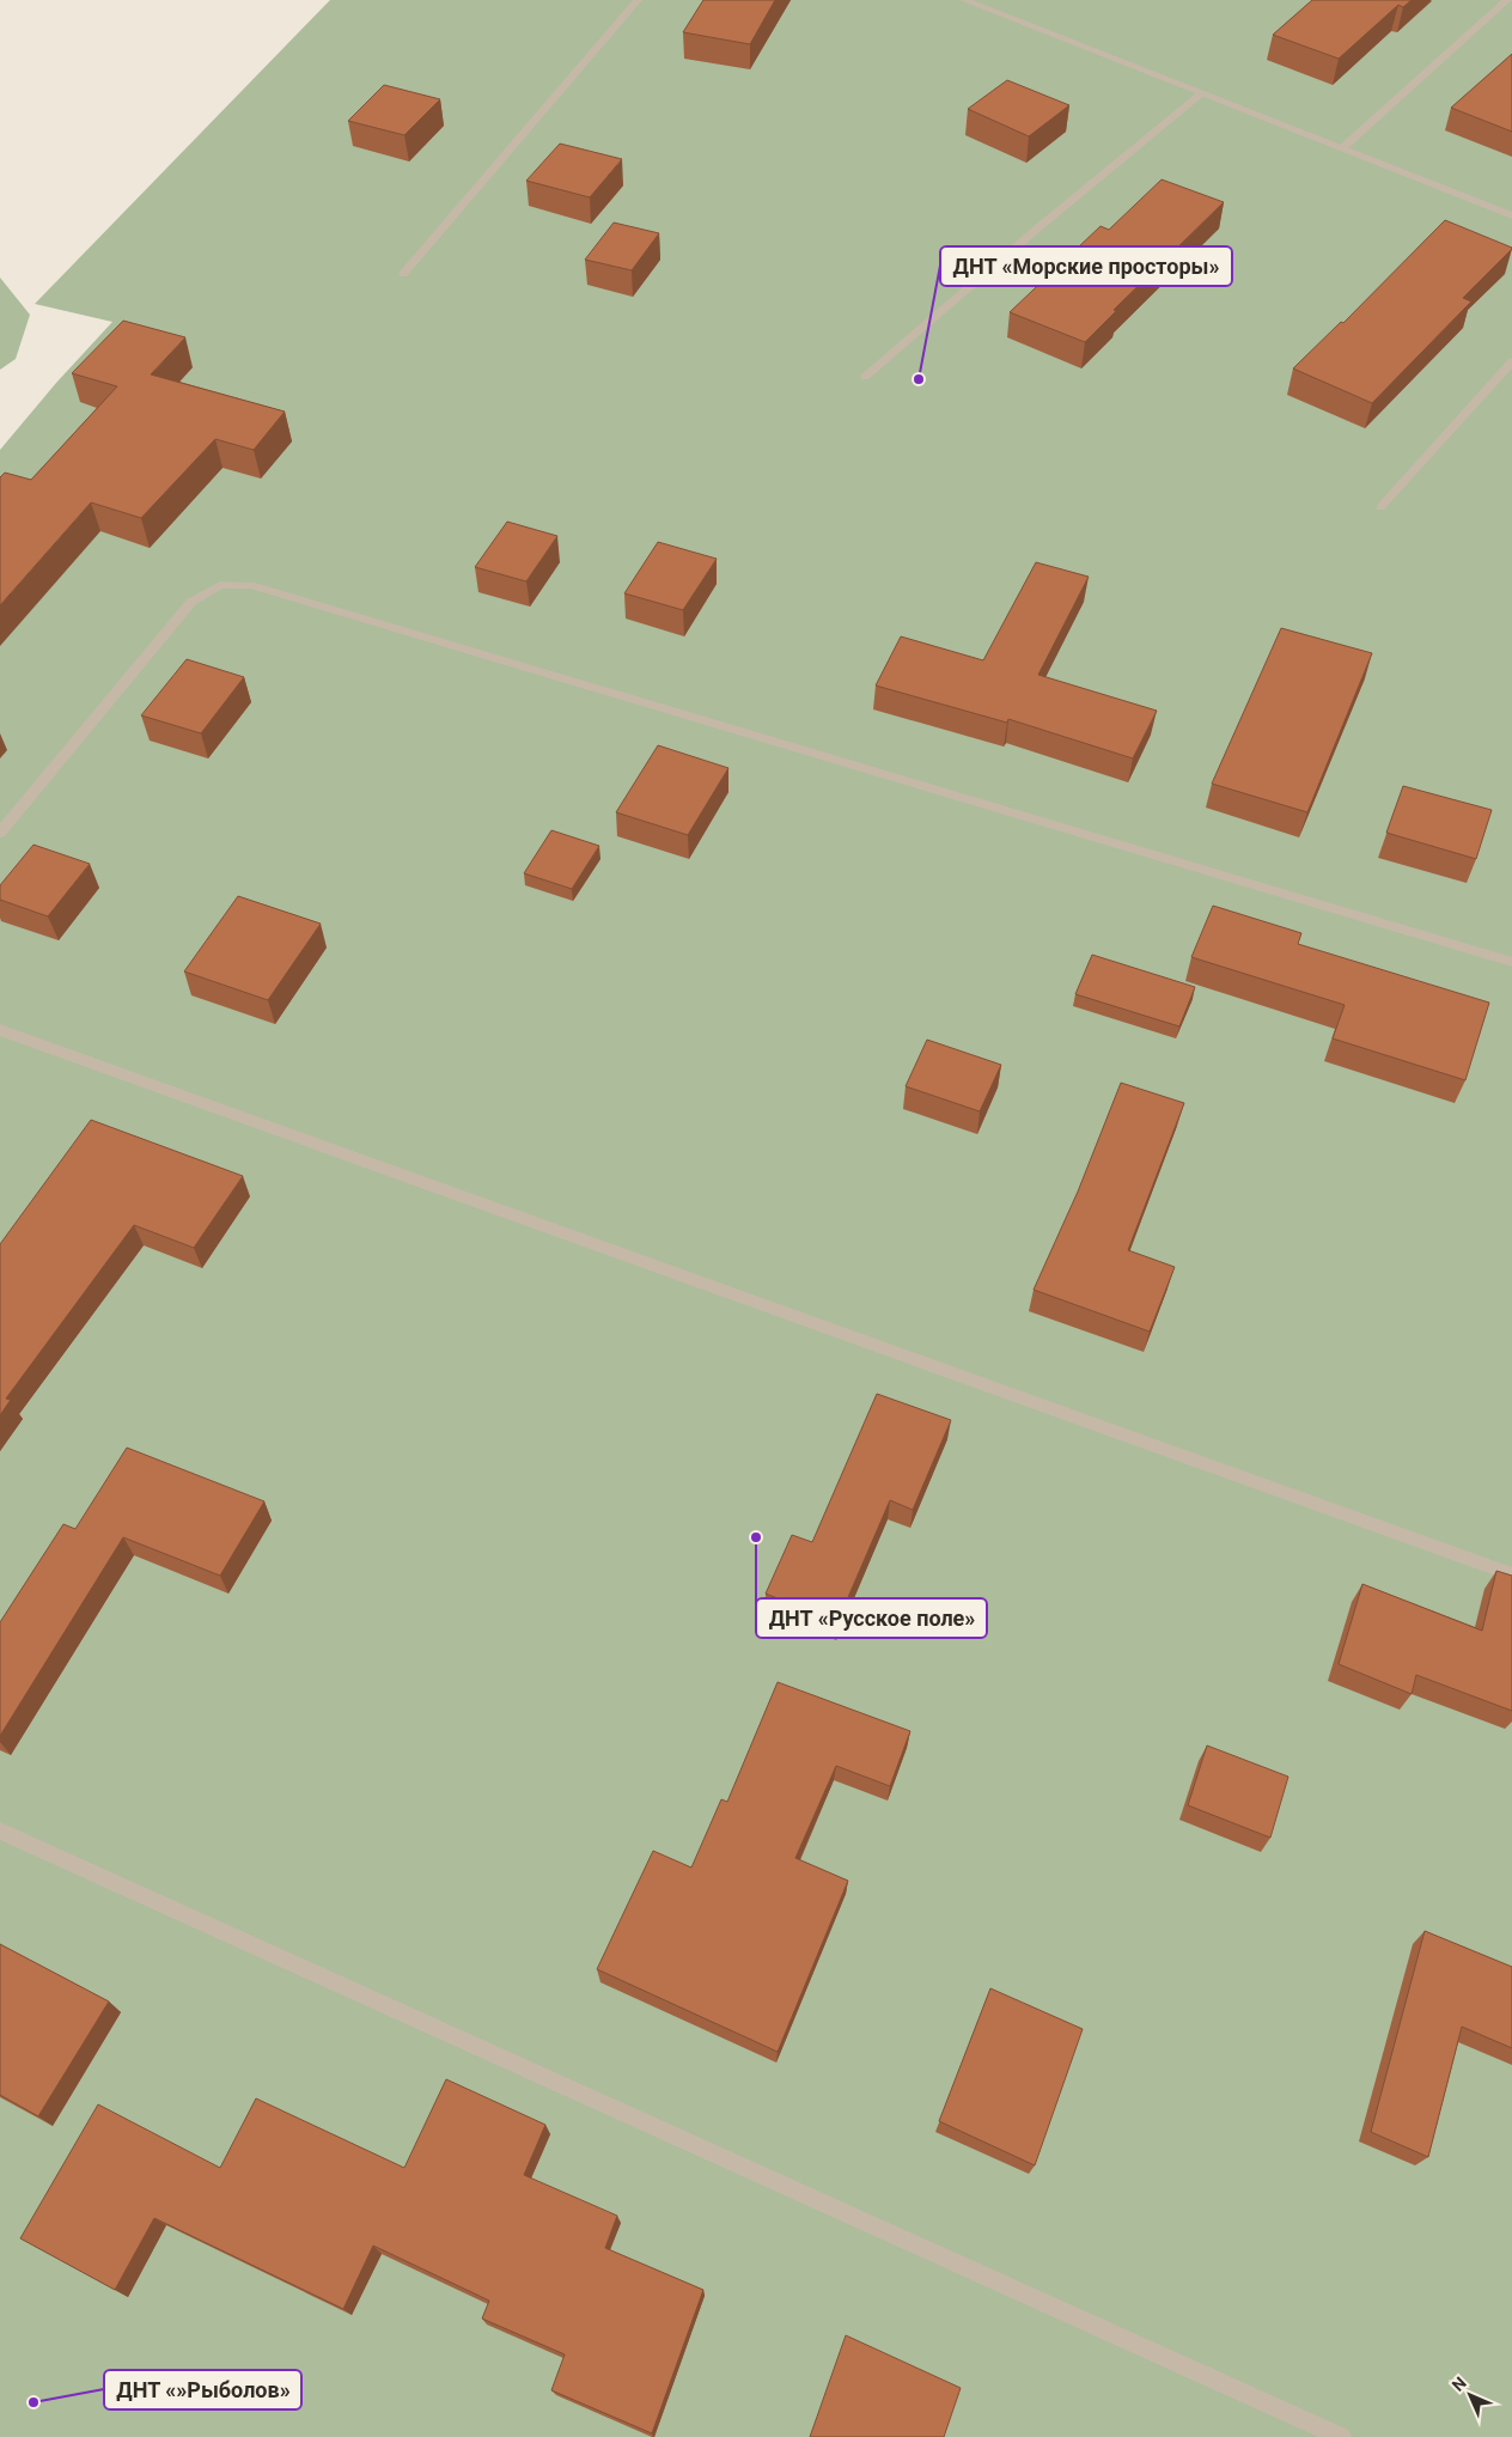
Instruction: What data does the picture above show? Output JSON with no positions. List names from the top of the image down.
{
  "places": ["ДНТ «Морские просторы»", "ДНТ «Русское поле»", "ДНТ «»Рыболов»"],
  "north": "top left"
}
